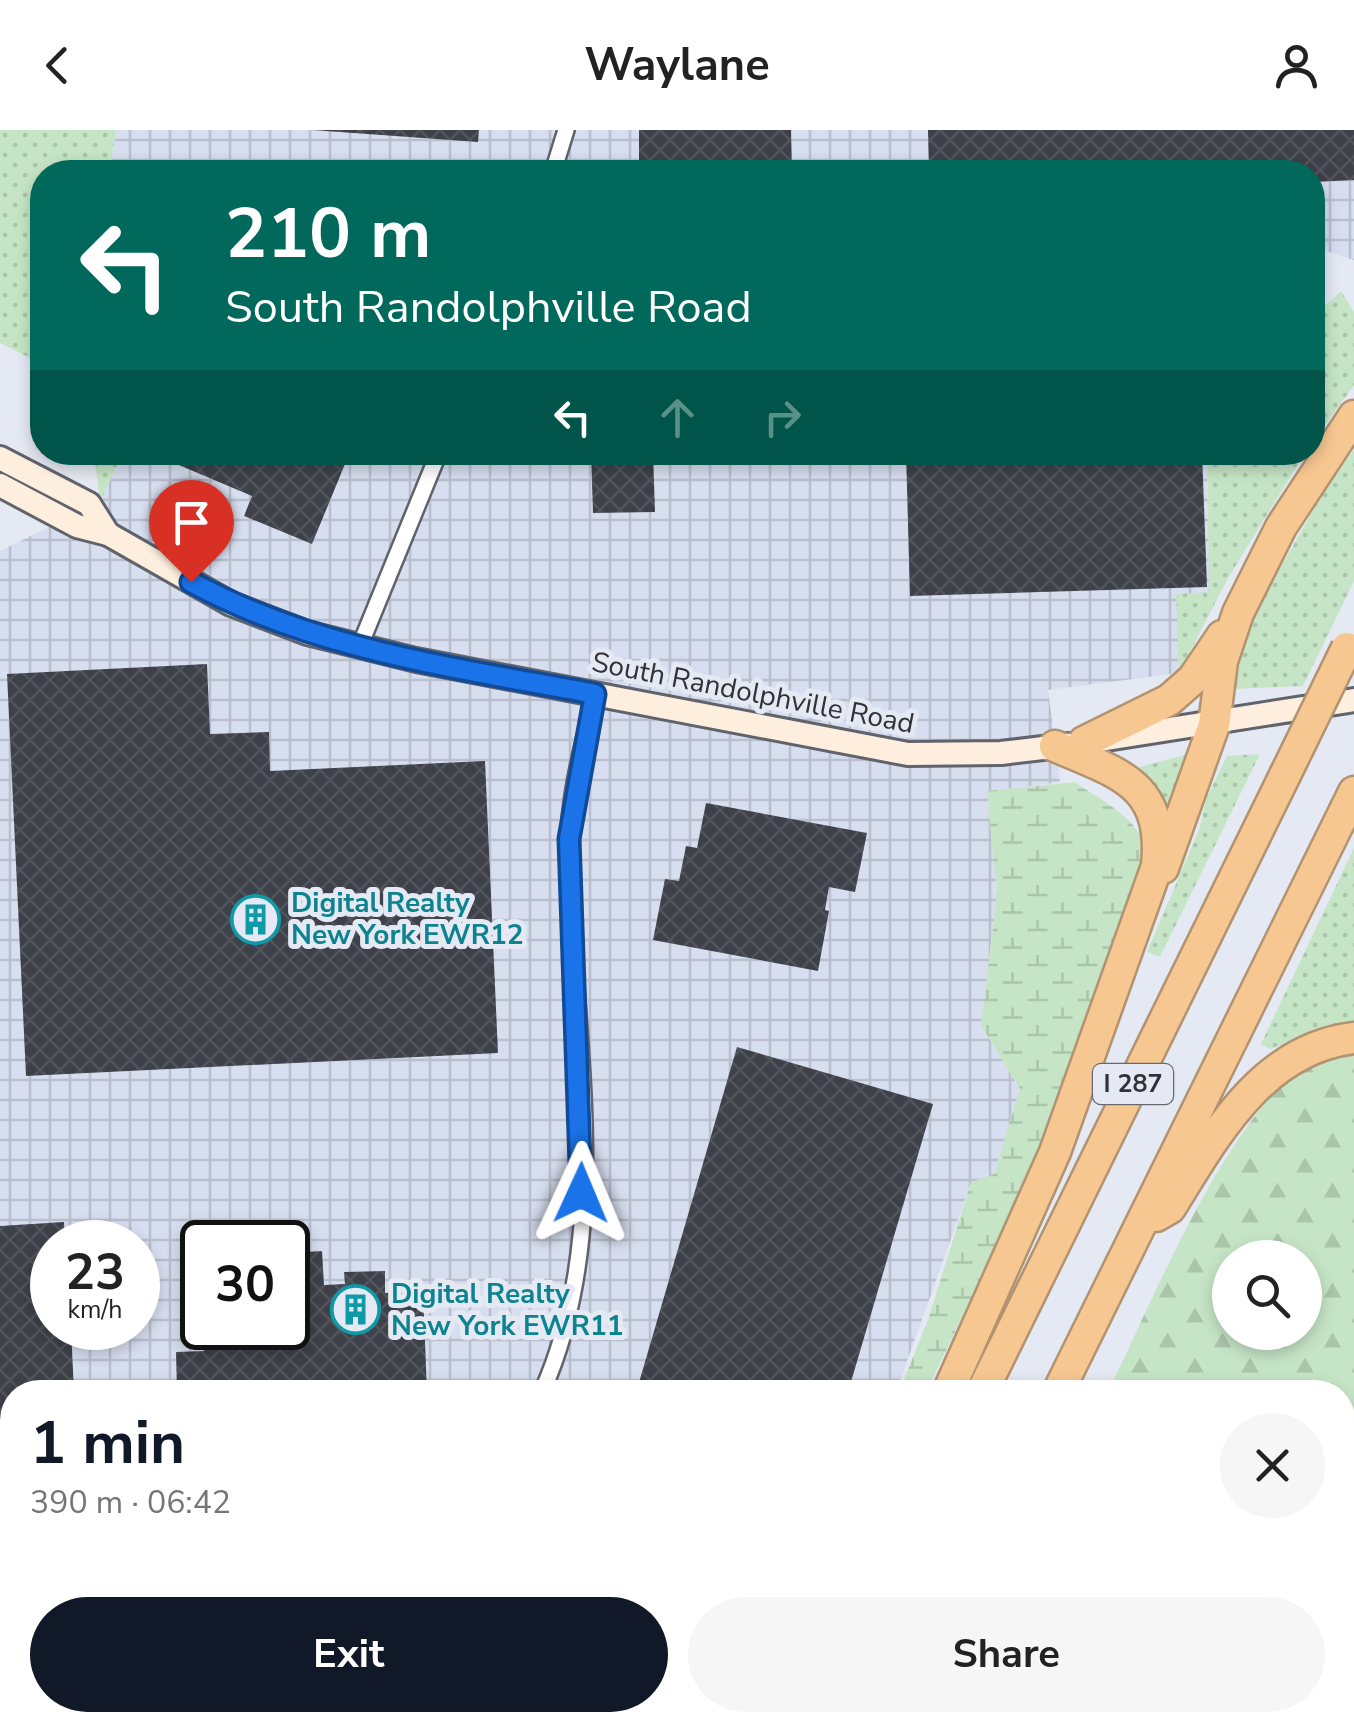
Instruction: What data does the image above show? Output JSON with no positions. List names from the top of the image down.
{
  "streets": {
    "highway": ["I 287"],
    "main road": ["South Randolphville Road"]
  },
  "places": {
    "building": ["Digital Realty New York EWR12", "Digital Realty New York EWR11"]
  },
  "page": {
    "header": "Waylane",
    "turn": ["210 m", "South Randolphville Road"],
    "speed": "23 km/h",
    "limit": "30",
    "heading": ["1 min", "390 m · 06:42"],
    "buttons": ["Exit", "Share"]
  }
}
